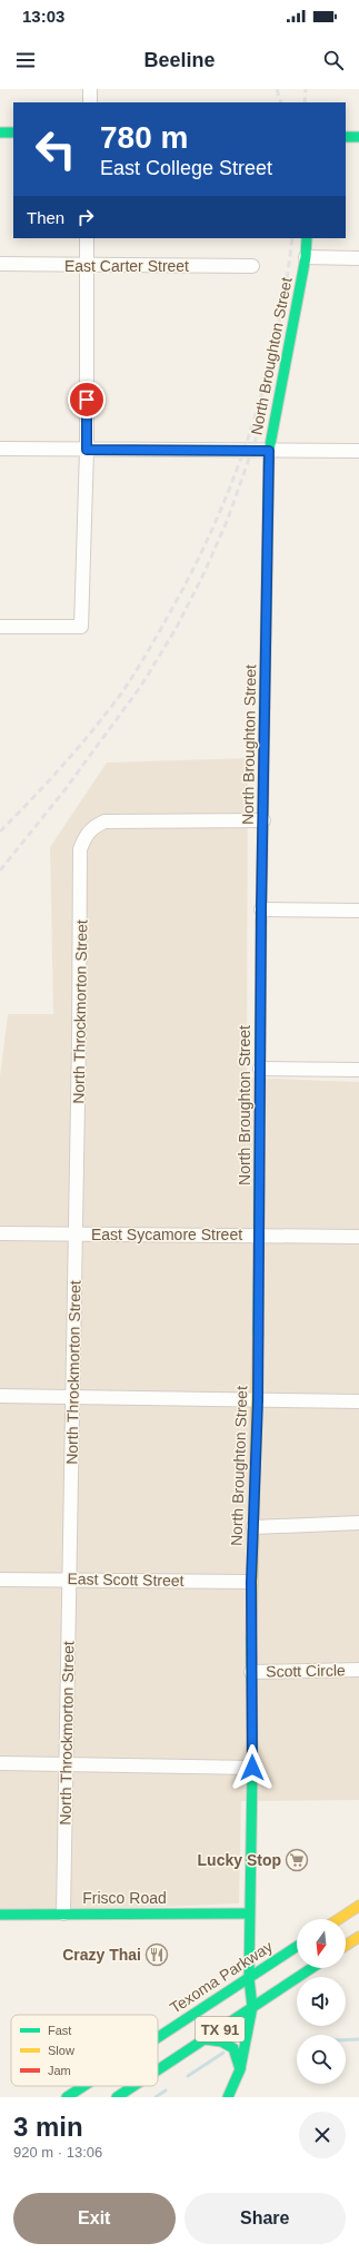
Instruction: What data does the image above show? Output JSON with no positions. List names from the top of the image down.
{
  "streets": {
    "street": [
      "East Carter Street",
      "North Broughton Street",
      "North Throckmorton Street",
      "East Sycamore Street",
      "East Scott Street",
      "Scott Circle",
      "Frisco Road",
      "Texoma Parkway",
      "TX 91"
    ]
  },
  "crossings": [
    ["North Broughton Street", "North Throckmorton Street"],
    ["North Broughton Street", "East Sycamore Street"],
    ["North Broughton Street", "East Scott Street"],
    ["North Broughton Street", "Scott Circle"],
    ["North Broughton Street", "Frisco Road"],
    ["North Broughton Street", "Texoma Parkway"],
    ["North Broughton Street", "TX 91"],
    ["North Throckmorton Street", "East Sycamore Street"],
    ["North Throckmorton Street", "East Scott Street"],
    ["North Throckmorton Street", "Frisco Road"]
  ],
  "places": {
    "supermarket": ["Lucky Stop"],
    "restaurant": ["Crazy Thai"]
  },
  "legend": ["Fast", "Slow", "Jam"],
  "north": "bottom",
  "page": {
    "status": "13:03",
    "header": "Beeline",
    "turn": ["780 m", "East College Street"],
    "then": "Then",
    "heading": ["3 min", "920 m · 13:06"],
    "buttons": ["Exit", "Share"]
  }
}
